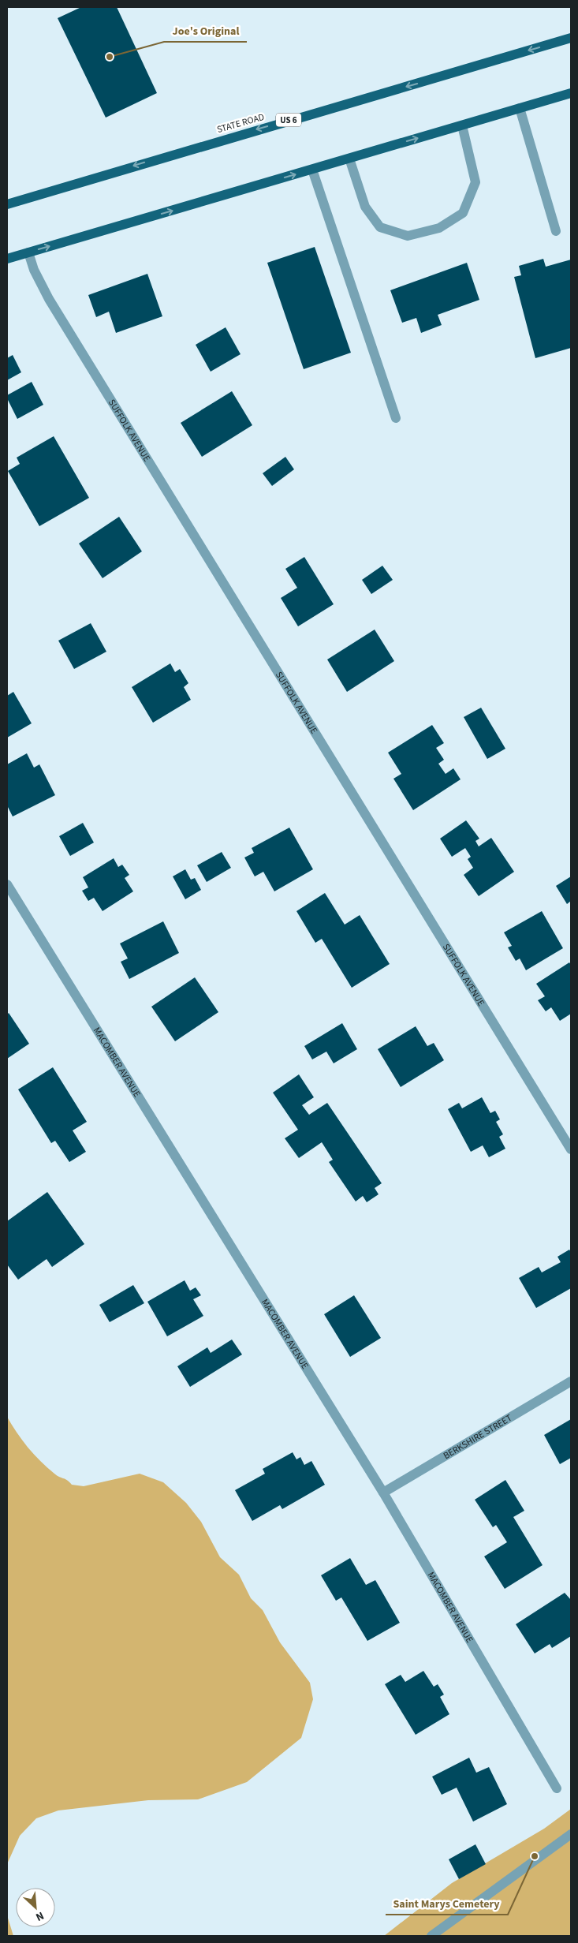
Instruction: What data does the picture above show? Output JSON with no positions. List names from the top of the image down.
{
  "streets": {
    "main road": ["US 6", "STATE ROAD"],
    "street": ["SUFFOLK AVENUE", "MACOMBER AVENUE", "BERKSHIRE STREET"]
  },
  "crossings": [
    ["MACOMBER AVENUE", "BERKSHIRE STREET"]
  ],
  "places": ["Joe's Original", "Saint Marys Cemetery"],
  "north": "bottom right"
}
